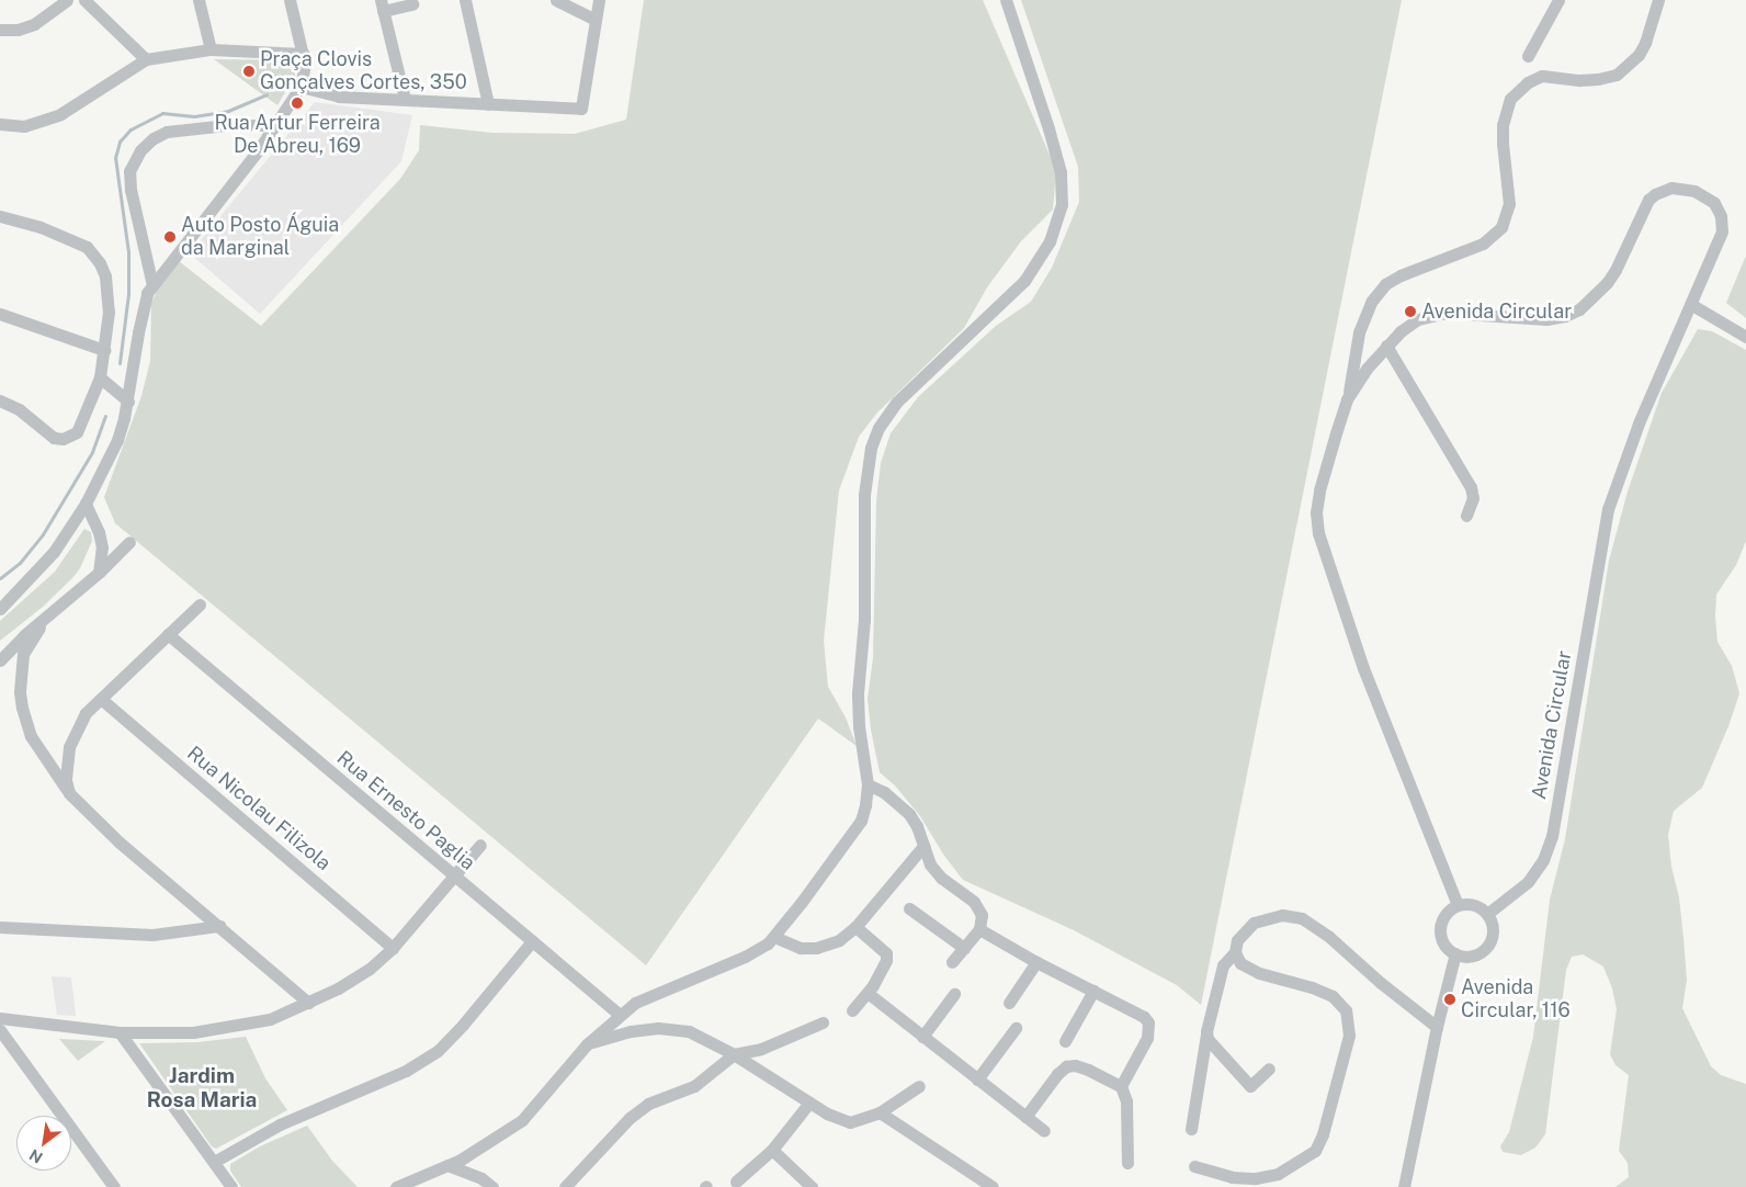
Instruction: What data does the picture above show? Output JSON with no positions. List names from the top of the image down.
{
  "streets": {
    "street": ["Avenida Circular", "Rua Nicolau Filizola", "Rua Ernesto Paglia"]
  },
  "districts": ["Jardim Rosa Maria"],
  "places": [
    "Praça Clovis Gonçalves Cortes, 350",
    "Rua Artur Ferreira De Abreu, 169",
    "Auto Posto Águia da Marginal",
    "Avenida Circular",
    "Avenida Circular, 116"
  ],
  "north": "bottom left"
}
